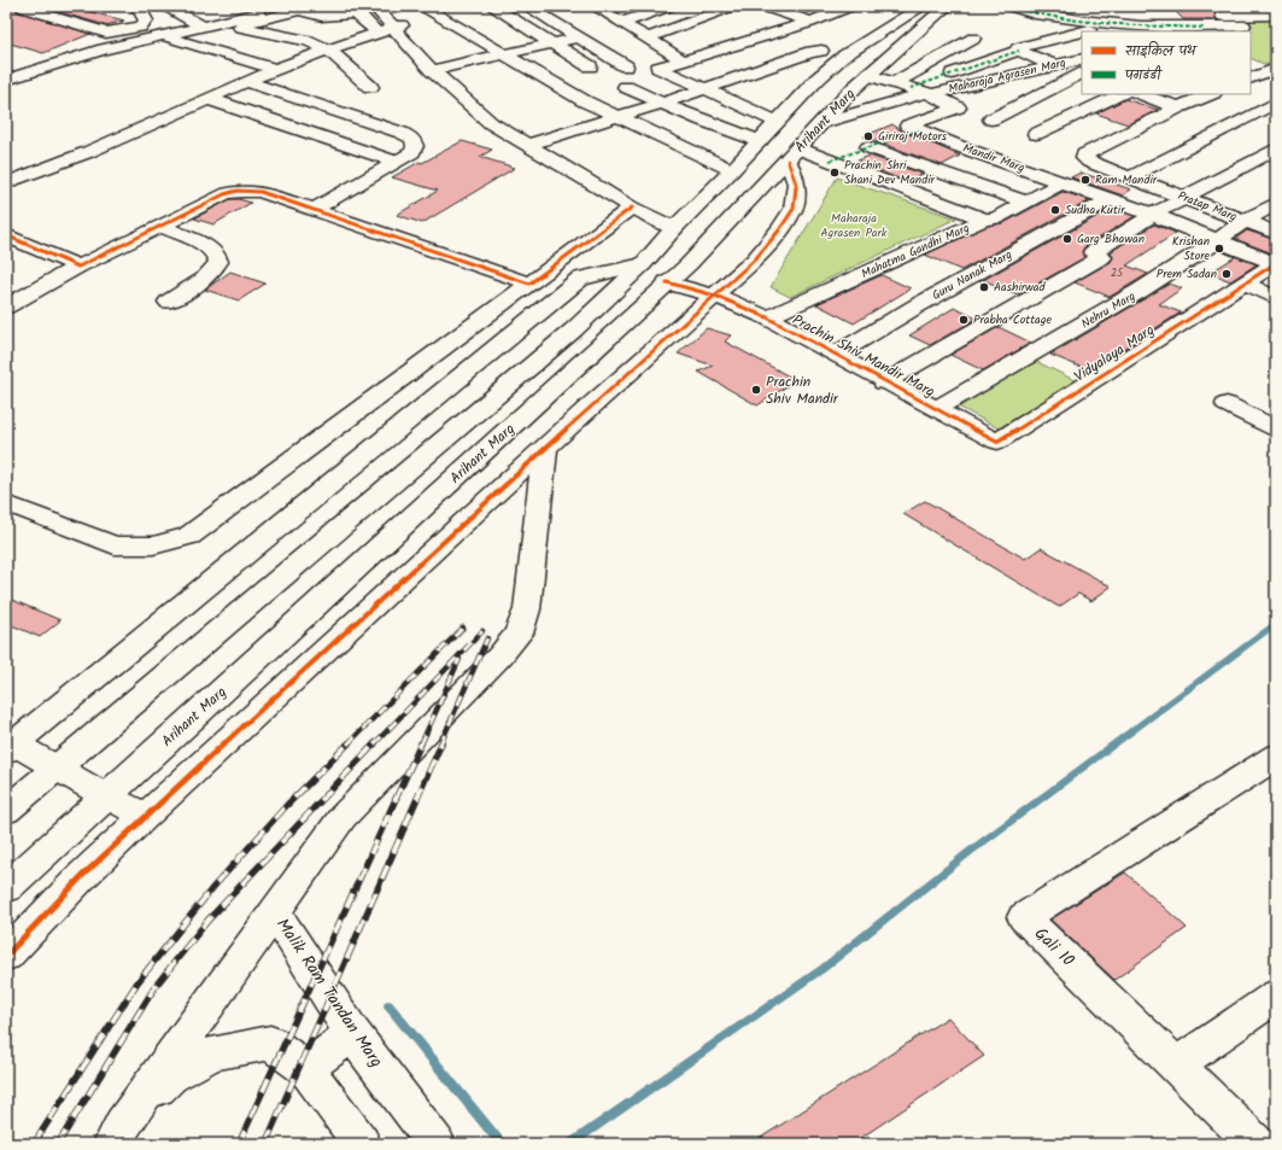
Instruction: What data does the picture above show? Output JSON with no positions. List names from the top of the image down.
{
  "streets": {
    "street": [
      "Maharaja Agrasen Marg",
      "Arihant Marg",
      "Mandir Marg",
      "Pratap Marg",
      "Mahatma Gandhi Marg",
      "Guru Nanak Marg",
      "Nehru Marg",
      "Vidyalaya Marg",
      "Prachin Shiv Mandir Marg",
      "Gali 10",
      "Malik Ram Tandan Marg"
    ]
  },
  "crossings": [
    ["Arihant Marg", "Prachin Shiv Mandir Marg"],
    ["Mandir Marg", "Mahatma Gandhi Marg"],
    ["Mandir Marg", "Guru Nanak Marg"],
    ["Mandir Marg", "Nehru Marg"],
    ["Mandir Marg", "Vidyalaya Marg"],
    ["Pratap Marg", "Nehru Marg"],
    ["Mahatma Gandhi Marg", "Prachin Shiv Mandir Marg"],
    ["Guru Nanak Marg", "Prachin Shiv Mandir Marg"],
    ["Nehru Marg", "Prachin Shiv Mandir Marg"],
    ["Vidyalaya Marg", "Prachin Shiv Mandir Marg"]
  ],
  "parks": ["Maharaja Agrasen Park"],
  "places": [
    "Giriraj Motors",
    "Prachin Shri Shani Dev Mandir",
    "Ram Mandir",
    "Sudha Kutir",
    "Garg Bhawan",
    "Krishan Store",
    "Prem Sadan",
    "Aashirwad",
    "Prabha Cottage",
    "Prachin Shiv Mandir"
  ],
  "house_numbers": ["25"],
  "legend": ["साइकिल पथ", "पगडंडी"]
}
